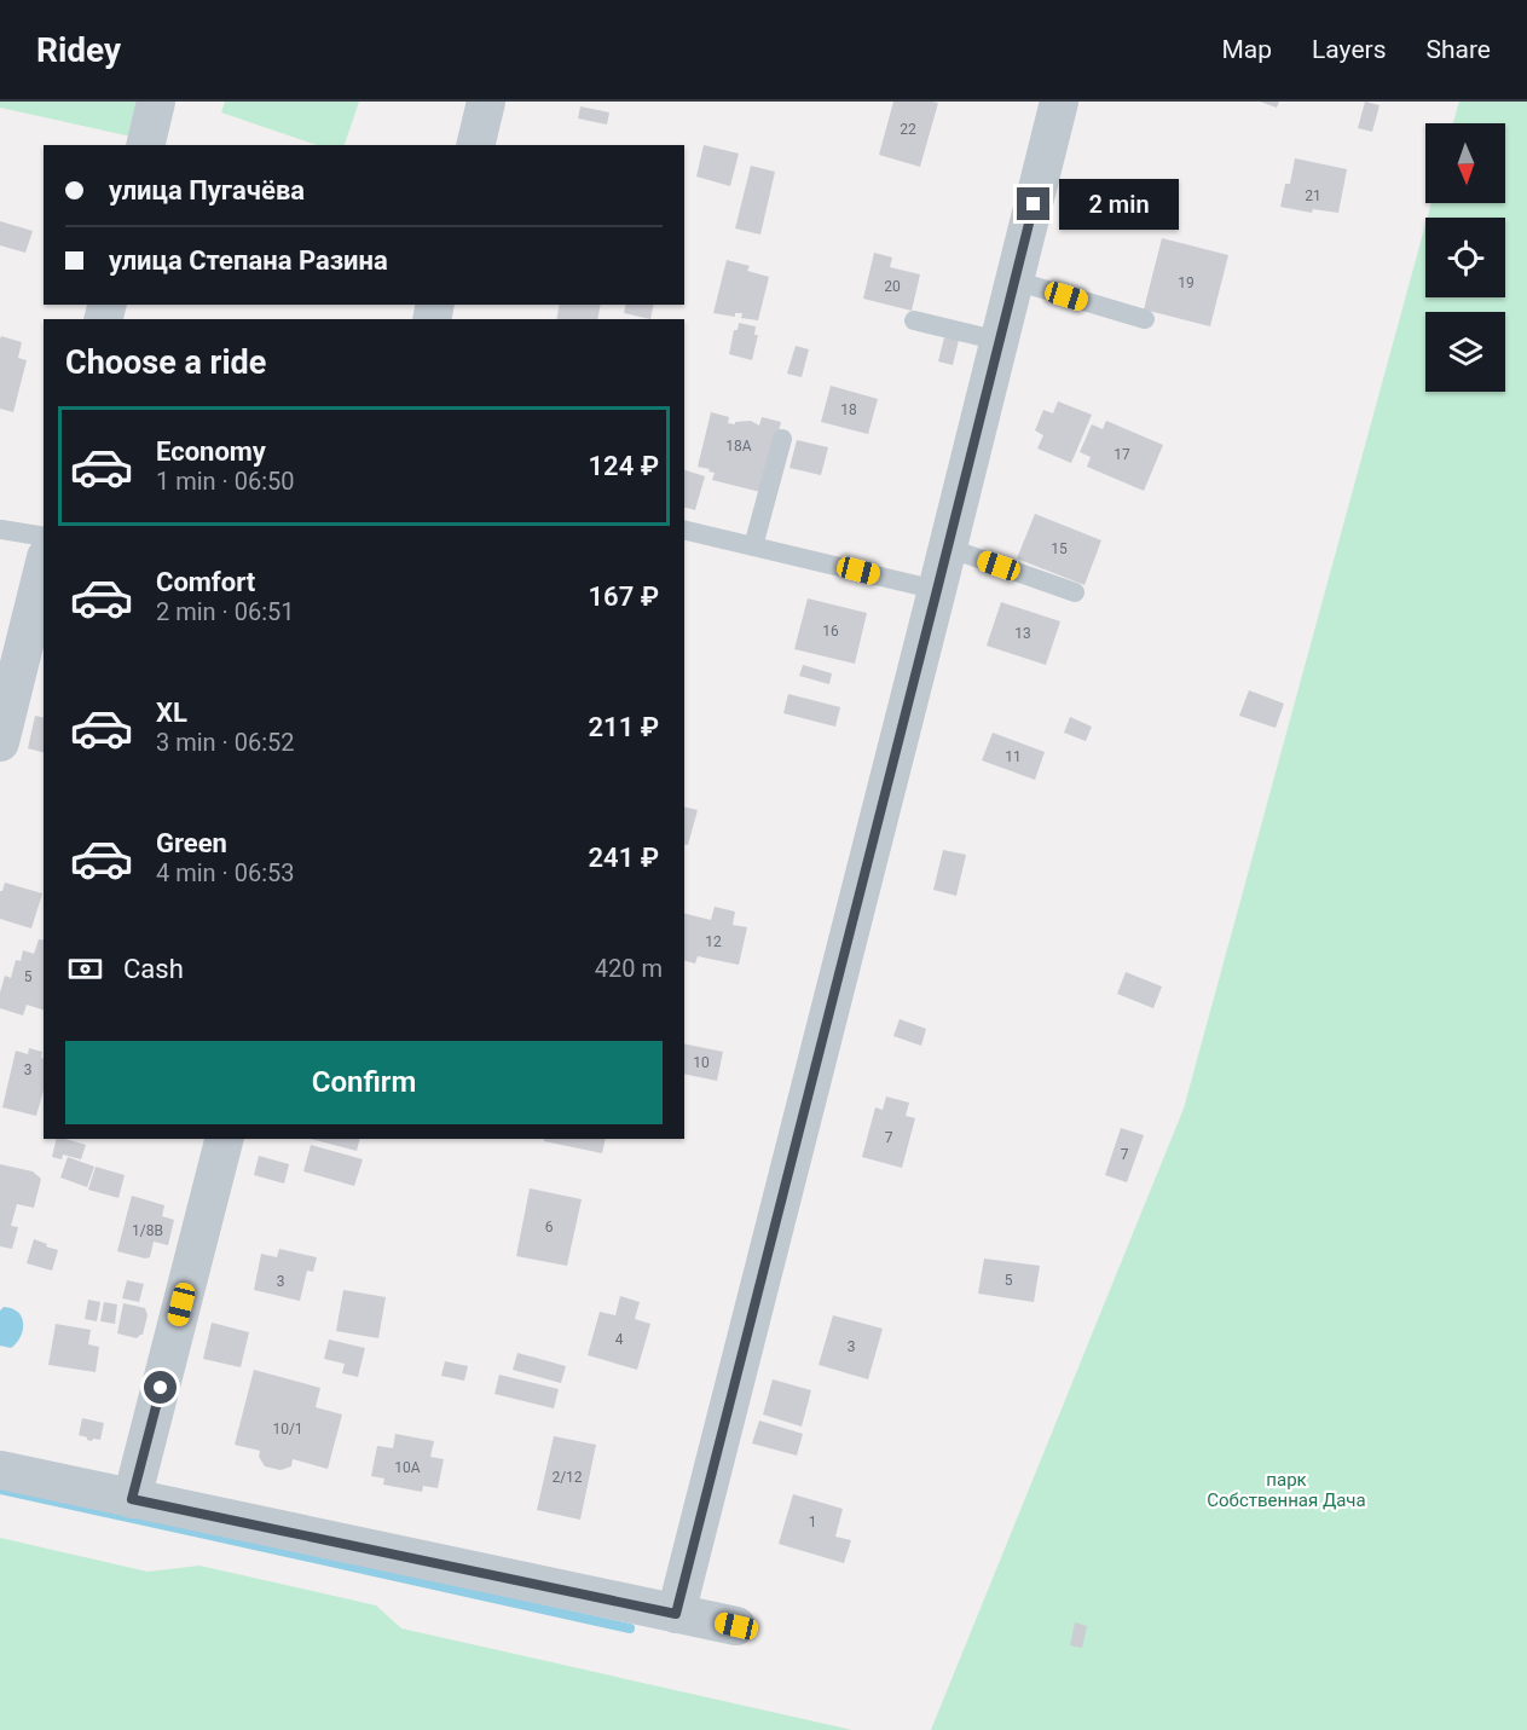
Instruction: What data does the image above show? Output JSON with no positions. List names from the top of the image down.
{
  "parks": ["парк Собственная Дача"],
  "house_numbers": [
    "22",
    "21",
    "19",
    "20",
    "18",
    "18А",
    "17",
    "15",
    "16",
    "13",
    "11",
    "12",
    "5",
    "10",
    "3",
    "7",
    "7",
    "6",
    "1/8В",
    "5",
    "3",
    "4",
    "3",
    "10/1",
    "10А",
    "2/12",
    "1"
  ],
  "north": "bottom",
  "page": {
    "header": "Ridey",
    "nav": ["Map", "Layers", "Share"],
    "banner": ["улица Пугачёва", "улица Степана Разина"],
    "bubble": "2 min",
    "heading": "Choose a ride",
    "list": [
      {
        "name": "Economy",
        "note": "1 min · 06:50",
        "value": "124 ₽"
      },
      {
        "name": "Comfort",
        "note": "2 min · 06:51",
        "value": "167 ₽"
      },
      {
        "name": "XL",
        "note": "3 min · 06:52",
        "value": "211 ₽"
      },
      {
        "name": "Green",
        "note": "4 min · 06:53",
        "value": "241 ₽"
      }
    ],
    "pay": ["Cash", "420 m"],
    "buttons": "Confirm"
  }
}
